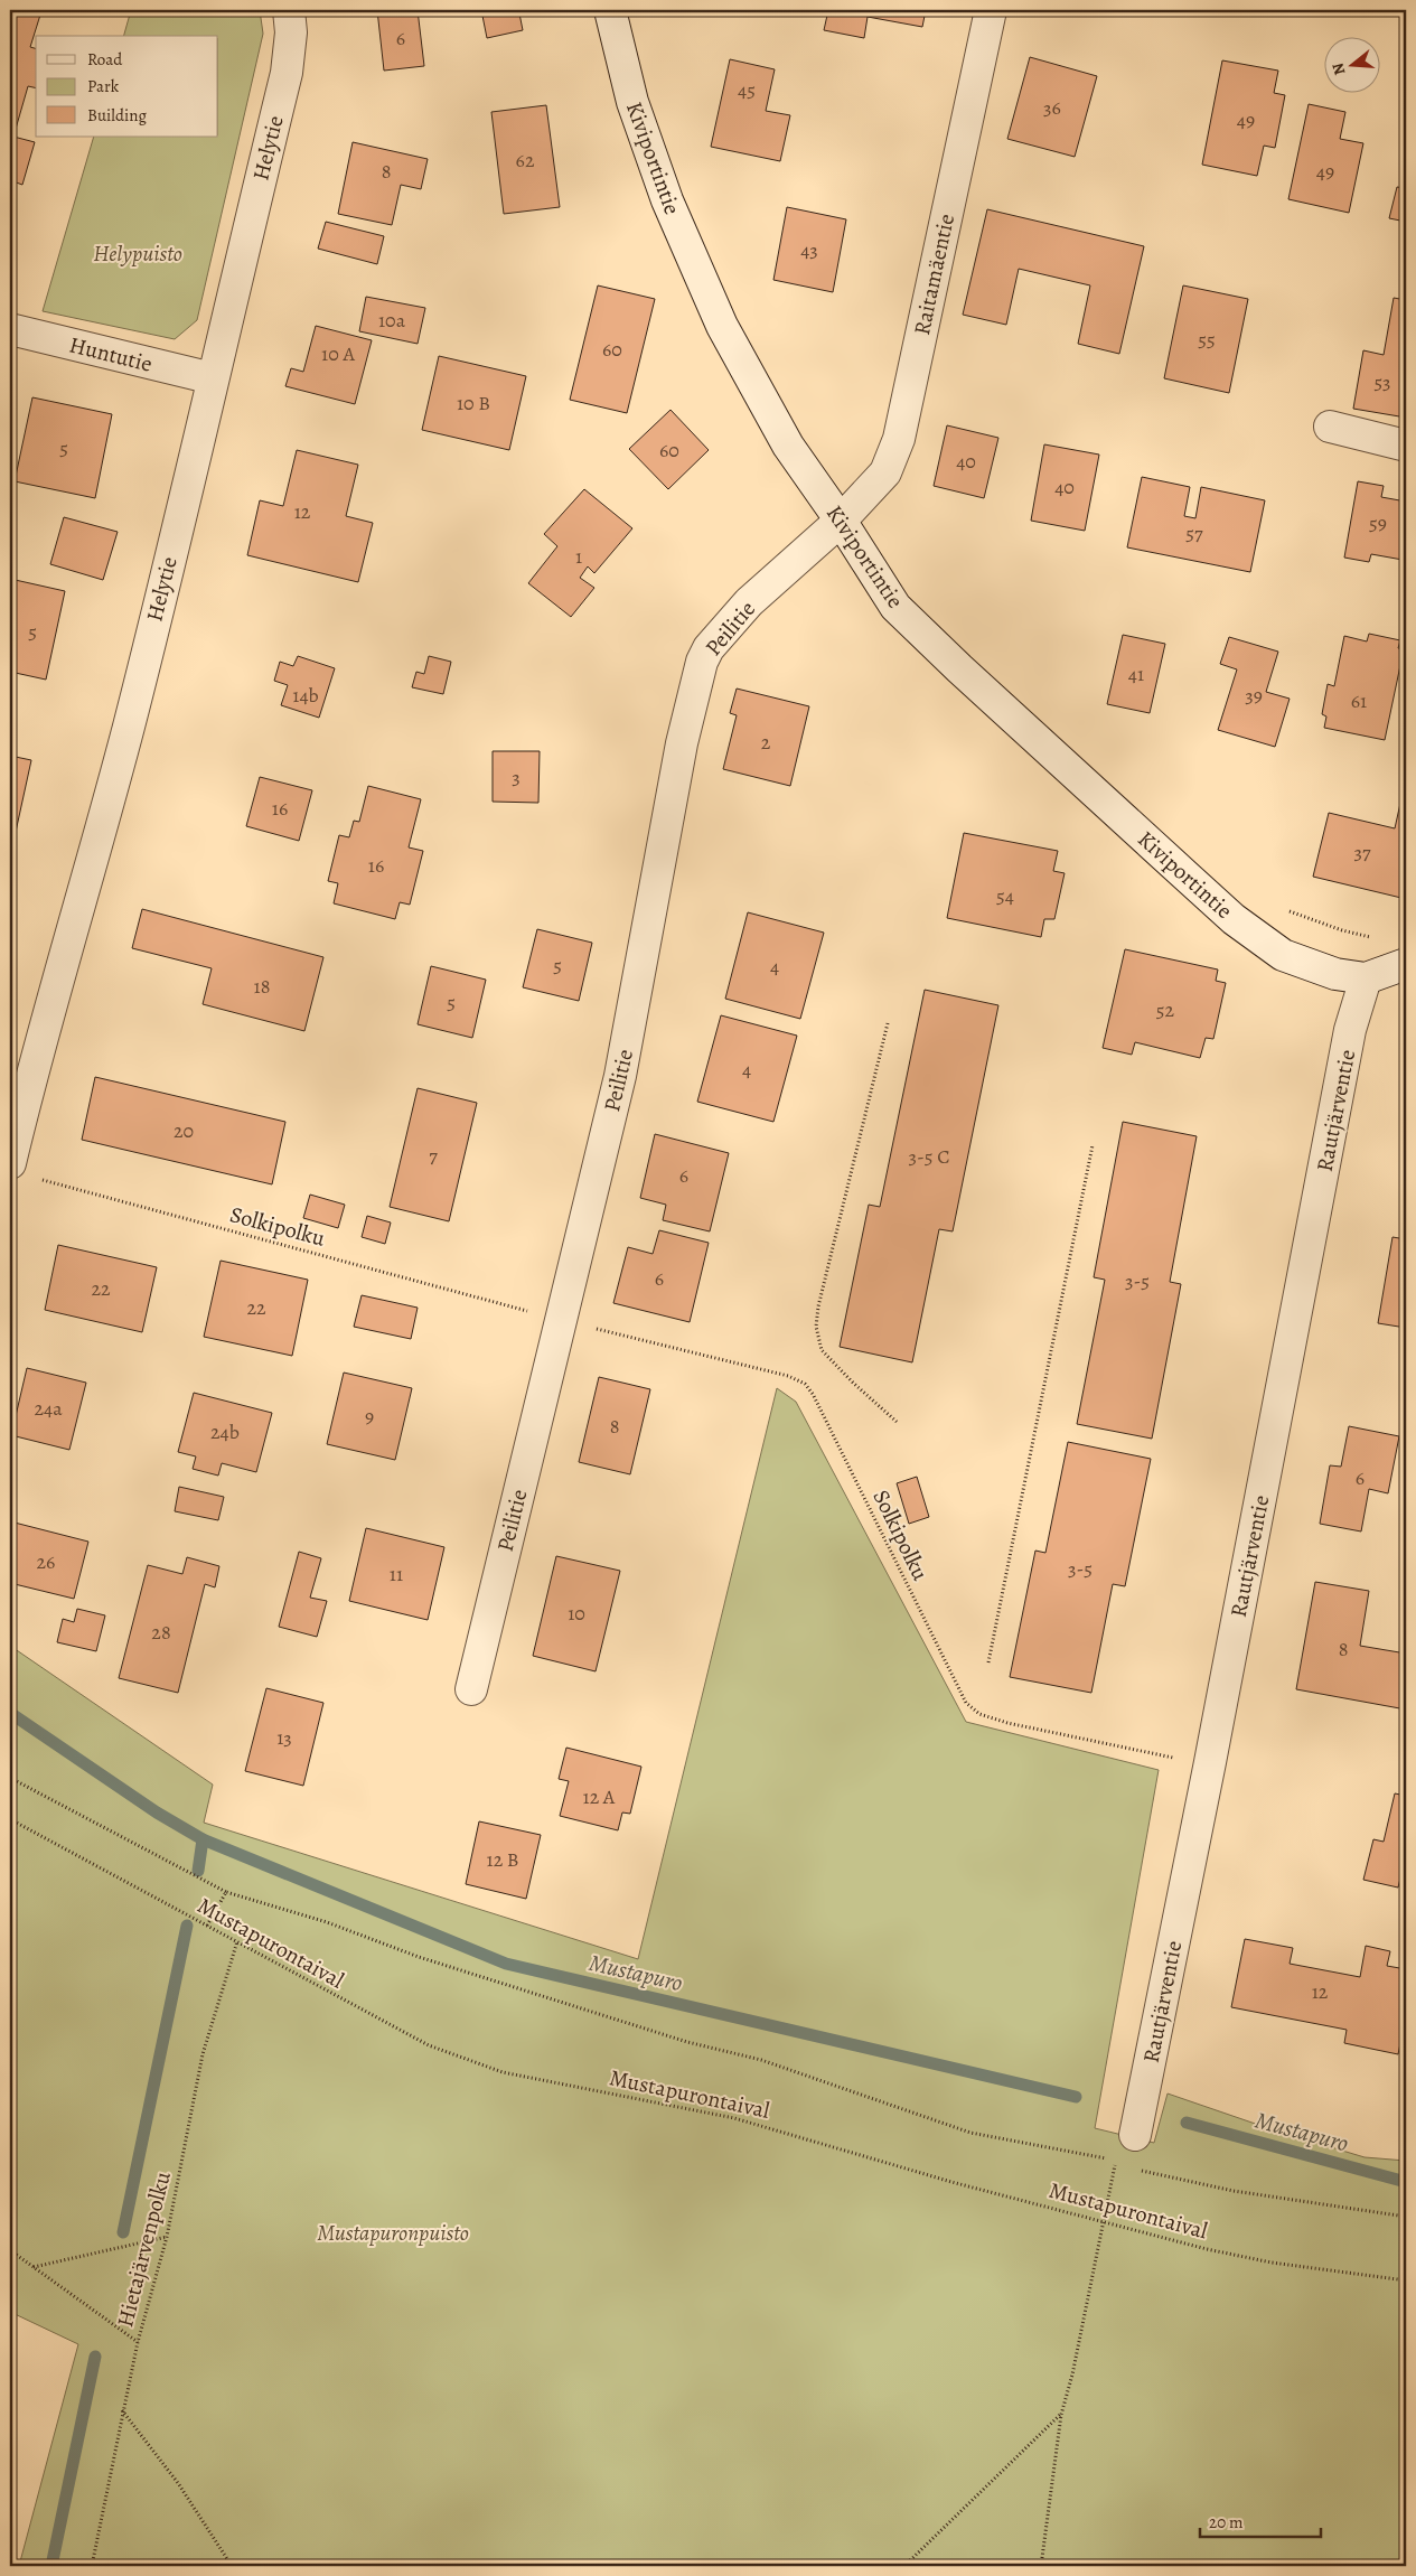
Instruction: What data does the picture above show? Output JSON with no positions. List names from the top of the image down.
{
  "streets": {
    "street": [
      "Helytie",
      "Kiviportintie",
      "Raitamäentie",
      "Huntutie",
      "Peilitie",
      "Rautjärventie"
    ],
    "path": ["Solkipolku", "Mustapurontaival", "Hietajärvenpolku"]
  },
  "crossings": [
    ["Helytie", "Huntutie"],
    ["Kiviportintie", "Raitamäentie"],
    ["Kiviportintie", "Peilitie"],
    ["Kiviportintie", "Rautjärventie"],
    ["Raitamäentie", "Peilitie"],
    ["Peilitie", "Solkipolku"],
    ["Rautjärventie", "Solkipolku"],
    ["Mustapurontaival", "Hietajärvenpolku"]
  ],
  "water": ["Mustapuro"],
  "parks": ["Helypuisto", "Mustapuronpuisto"],
  "house_numbers": [
    "6",
    "45",
    "36",
    "49",
    "62",
    "8",
    "49",
    "43",
    "10a",
    "55",
    "60",
    "10 A",
    "53",
    "10 B",
    "5",
    "60",
    "40",
    "40",
    "12",
    "59",
    "57",
    "1",
    "5",
    "41",
    "14b",
    "39",
    "61",
    "2",
    "3",
    "16",
    "37",
    "16",
    "54",
    "5",
    "4",
    "18",
    "5",
    "52",
    "4",
    "20",
    "7",
    "3-5 C",
    "6",
    "6",
    "3-5",
    "22",
    "22",
    "24a",
    "9",
    "8",
    "24b",
    "6",
    "26",
    "3-5",
    "11",
    "10",
    "28",
    "8",
    "13",
    "12 A",
    "12 B",
    "12"
  ],
  "legend": ["Road", "Park", "Building"],
  "scale_bar": "20 m",
  "north": "left"
}
